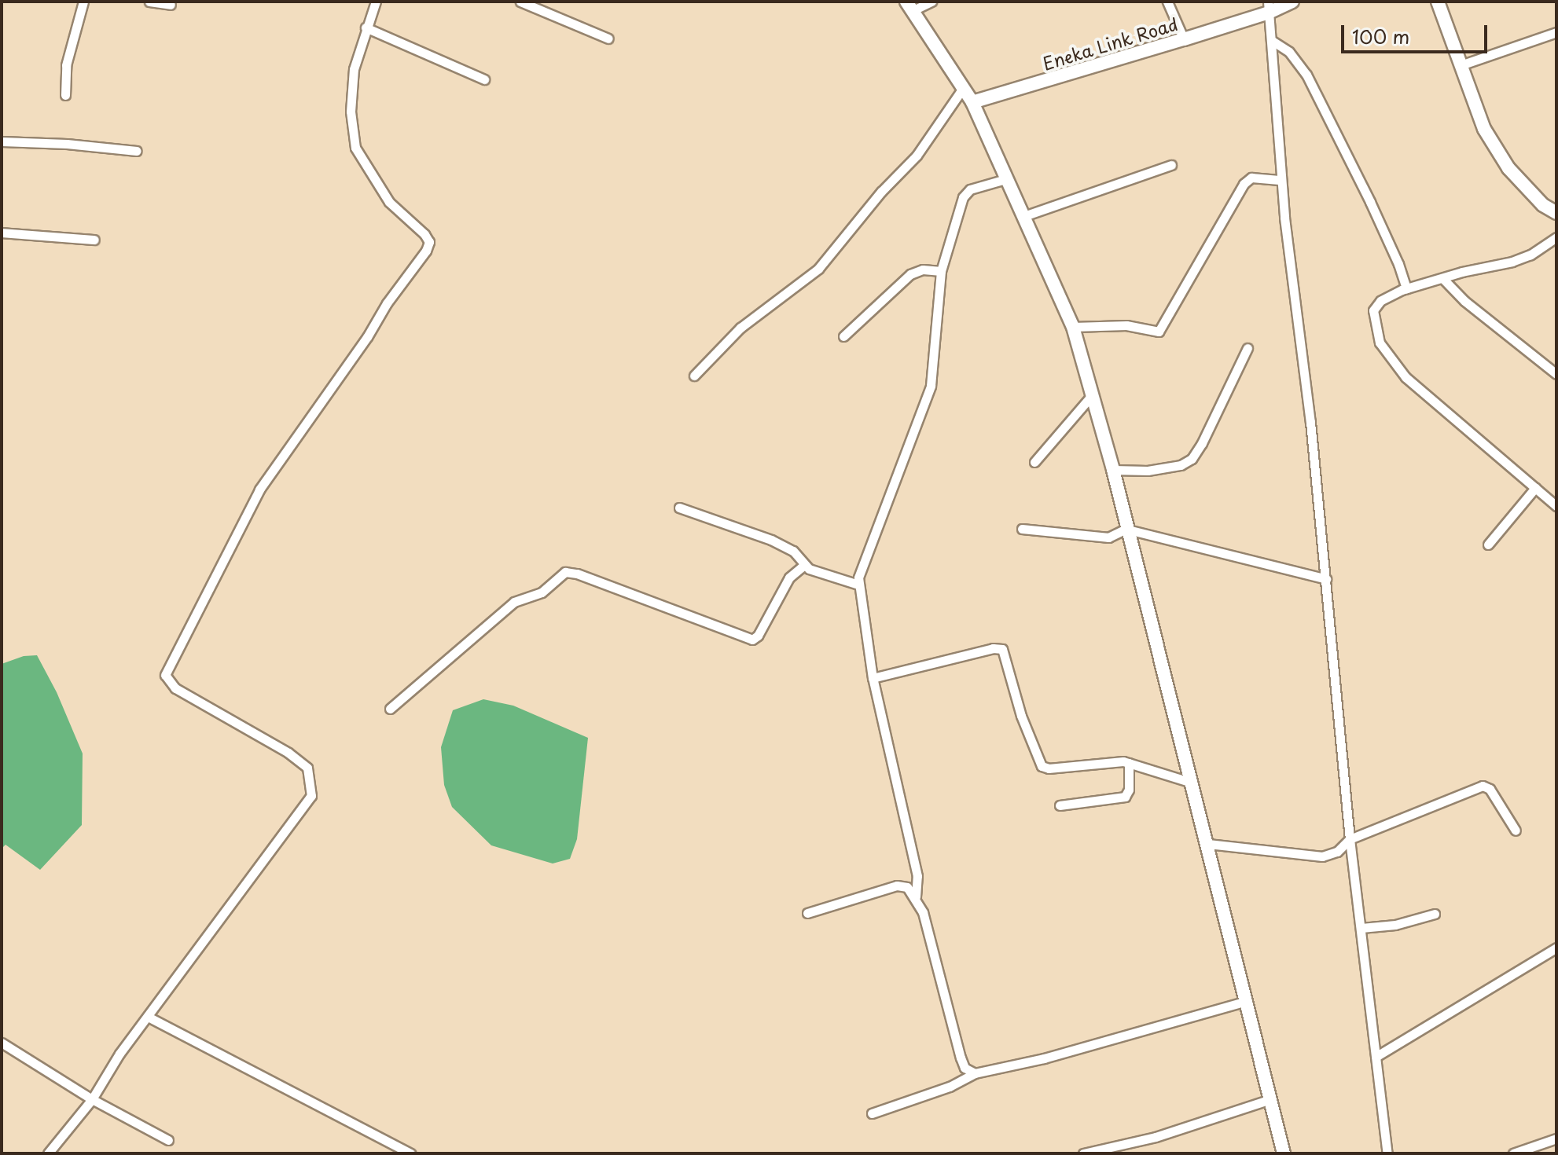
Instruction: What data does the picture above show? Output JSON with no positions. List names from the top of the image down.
{
  "streets": {
    "street": ["Eneka Link Road"]
  },
  "scale_bar": "100 m"
}
